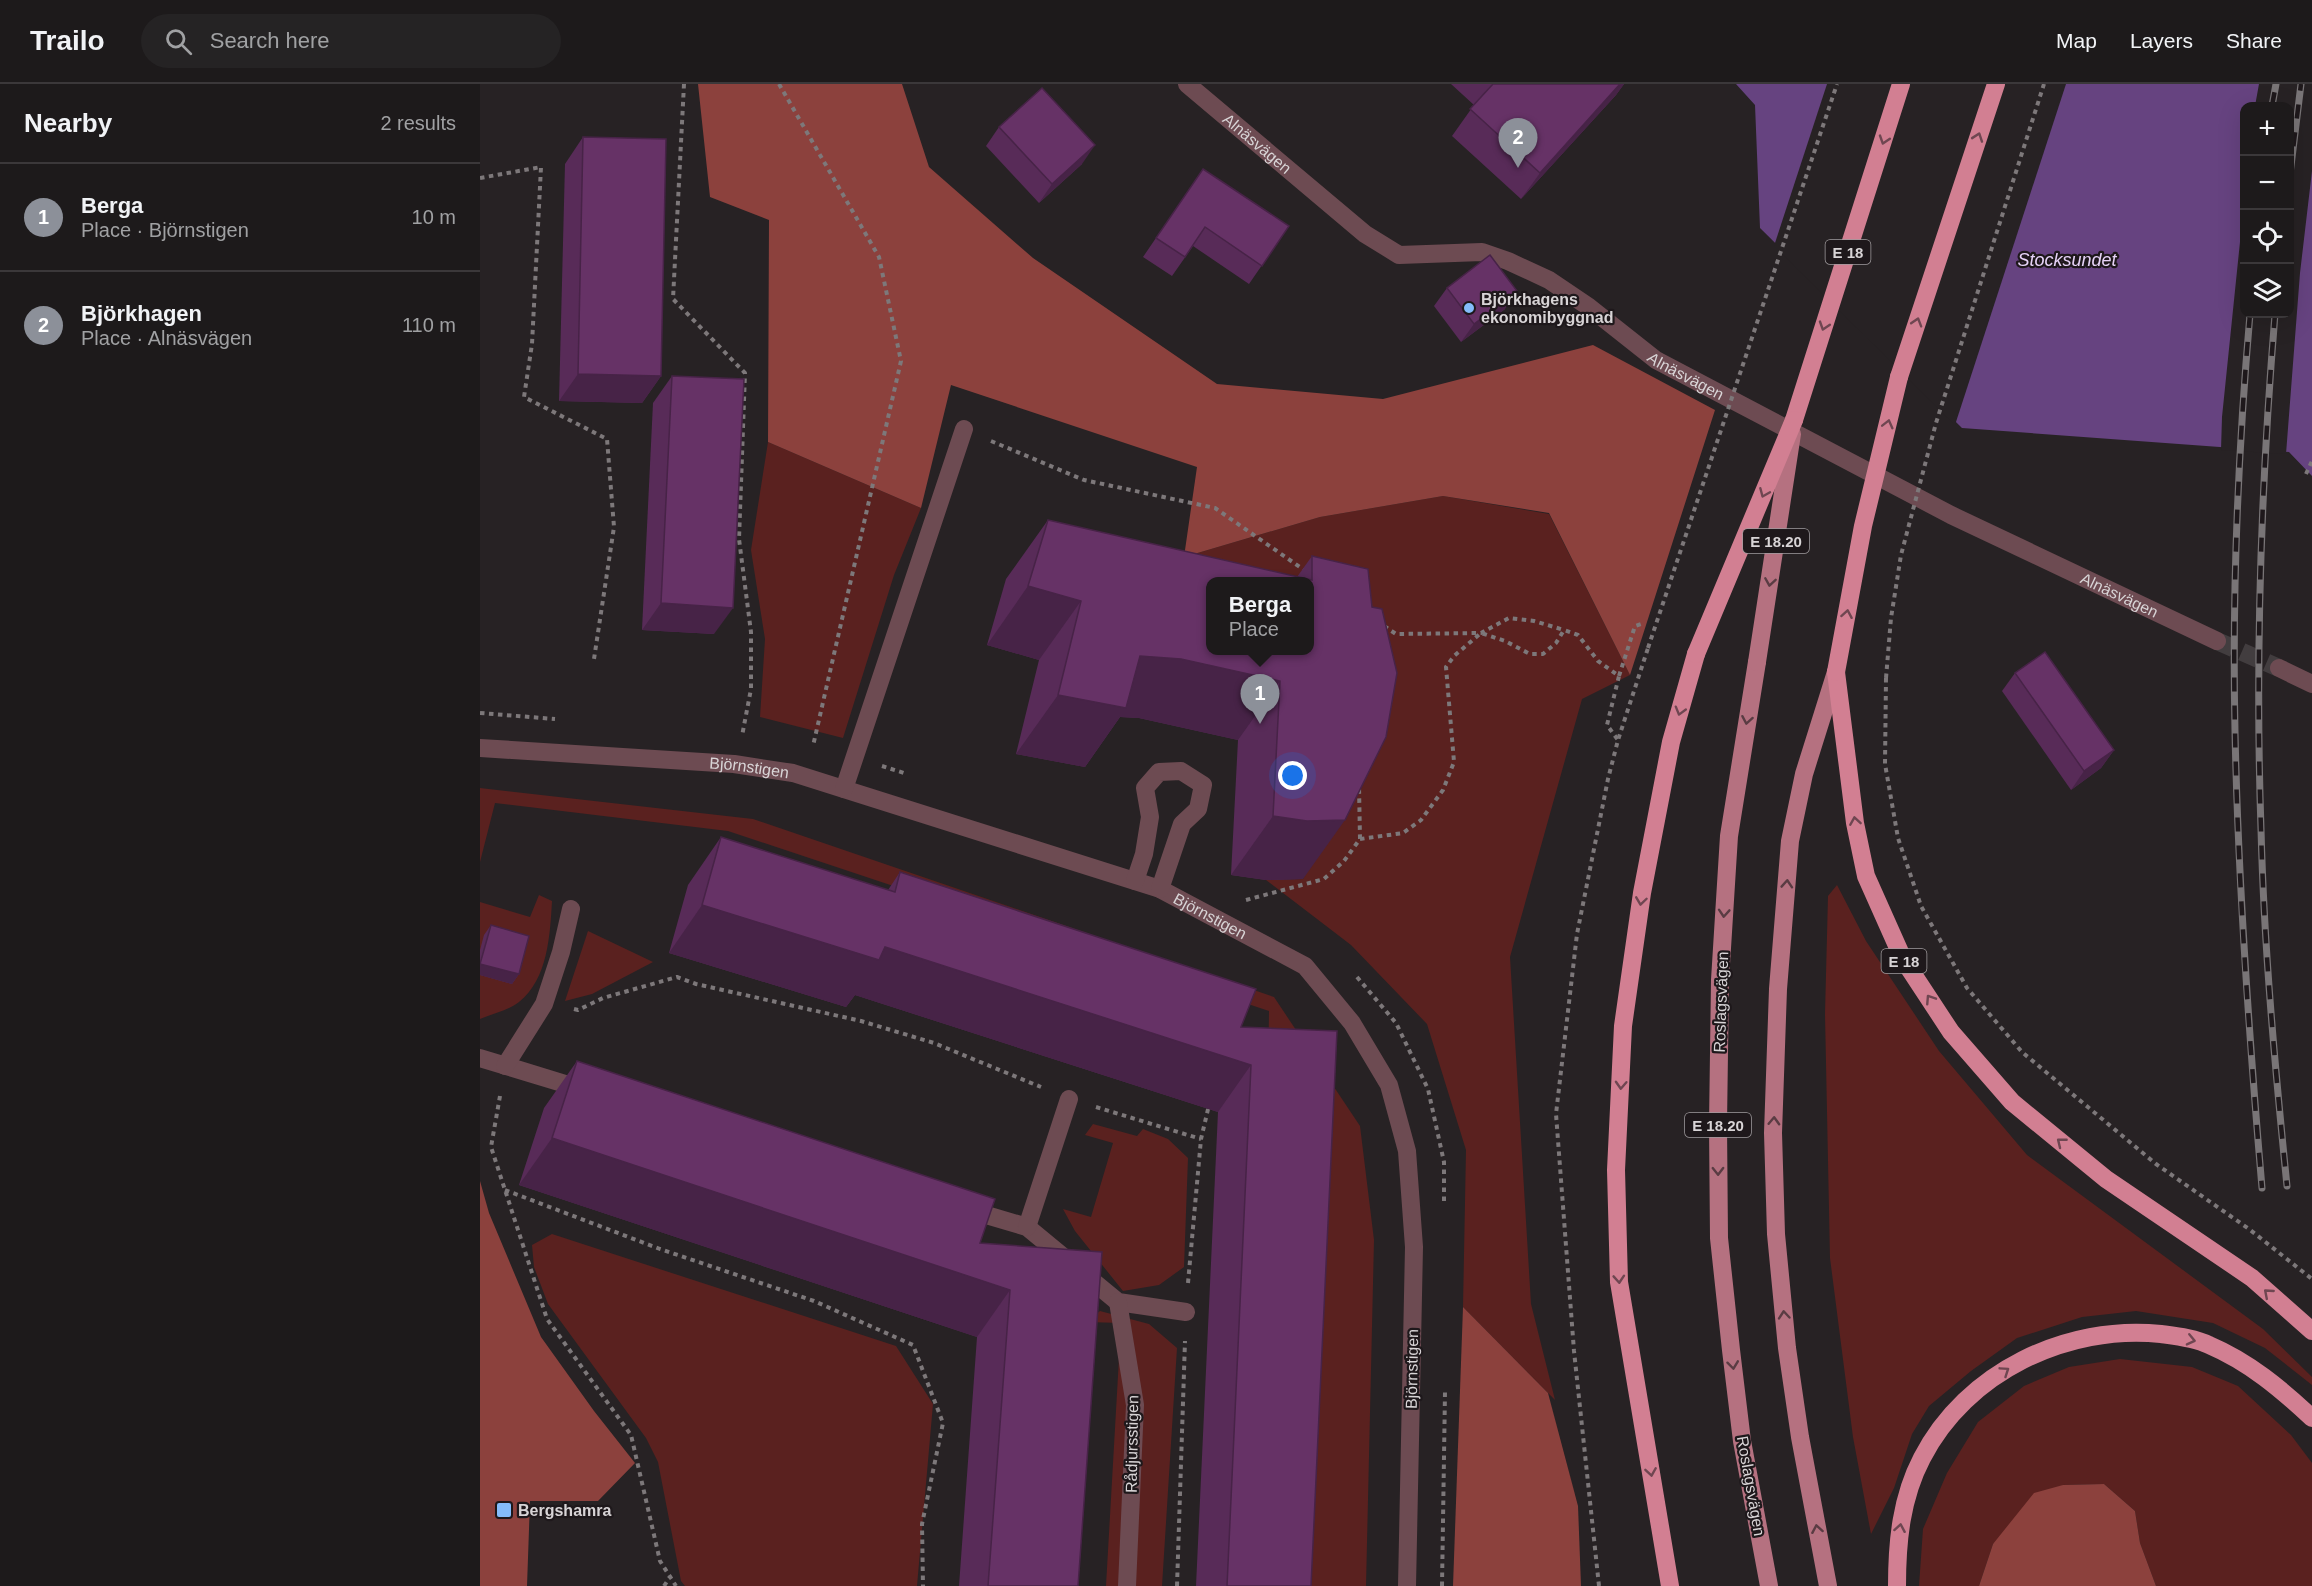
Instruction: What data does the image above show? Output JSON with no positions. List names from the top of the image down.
{
  "streets": {
    "highway": ["E 18"],
    "main road": ["E 18.20", "Roslagsvägen"],
    "street": ["Alnäsvägen", "Björnstigen", "Rådjursstigen"]
  },
  "crossings": [
    ["E 18", "E 18.20"],
    ["E 18", "Roslagsvägen"]
  ],
  "water": ["Stocksundet"],
  "places": {
    "other": ["Björkhagens ekonomibyggnad"],
    "transit": ["Bergshamra"]
  },
  "page": {
    "header": "Trailo",
    "search": "Search here",
    "nav": ["Map", "Layers", "Share"],
    "heading": ["Nearby", "2 results"],
    "map_buttons": ["+", "−"],
    "pins": ["2", "1"],
    "list": [
      {
        "mark": "1",
        "name": "Berga",
        "note": "Place · Björnstigen",
        "value": "10 m"
      },
      {
        "mark": "2",
        "name": "Björkhagen",
        "note": "Place · Alnäsvägen",
        "value": "110 m"
      }
    ],
    "popup": ["Berga", "Place"]
  }
}
